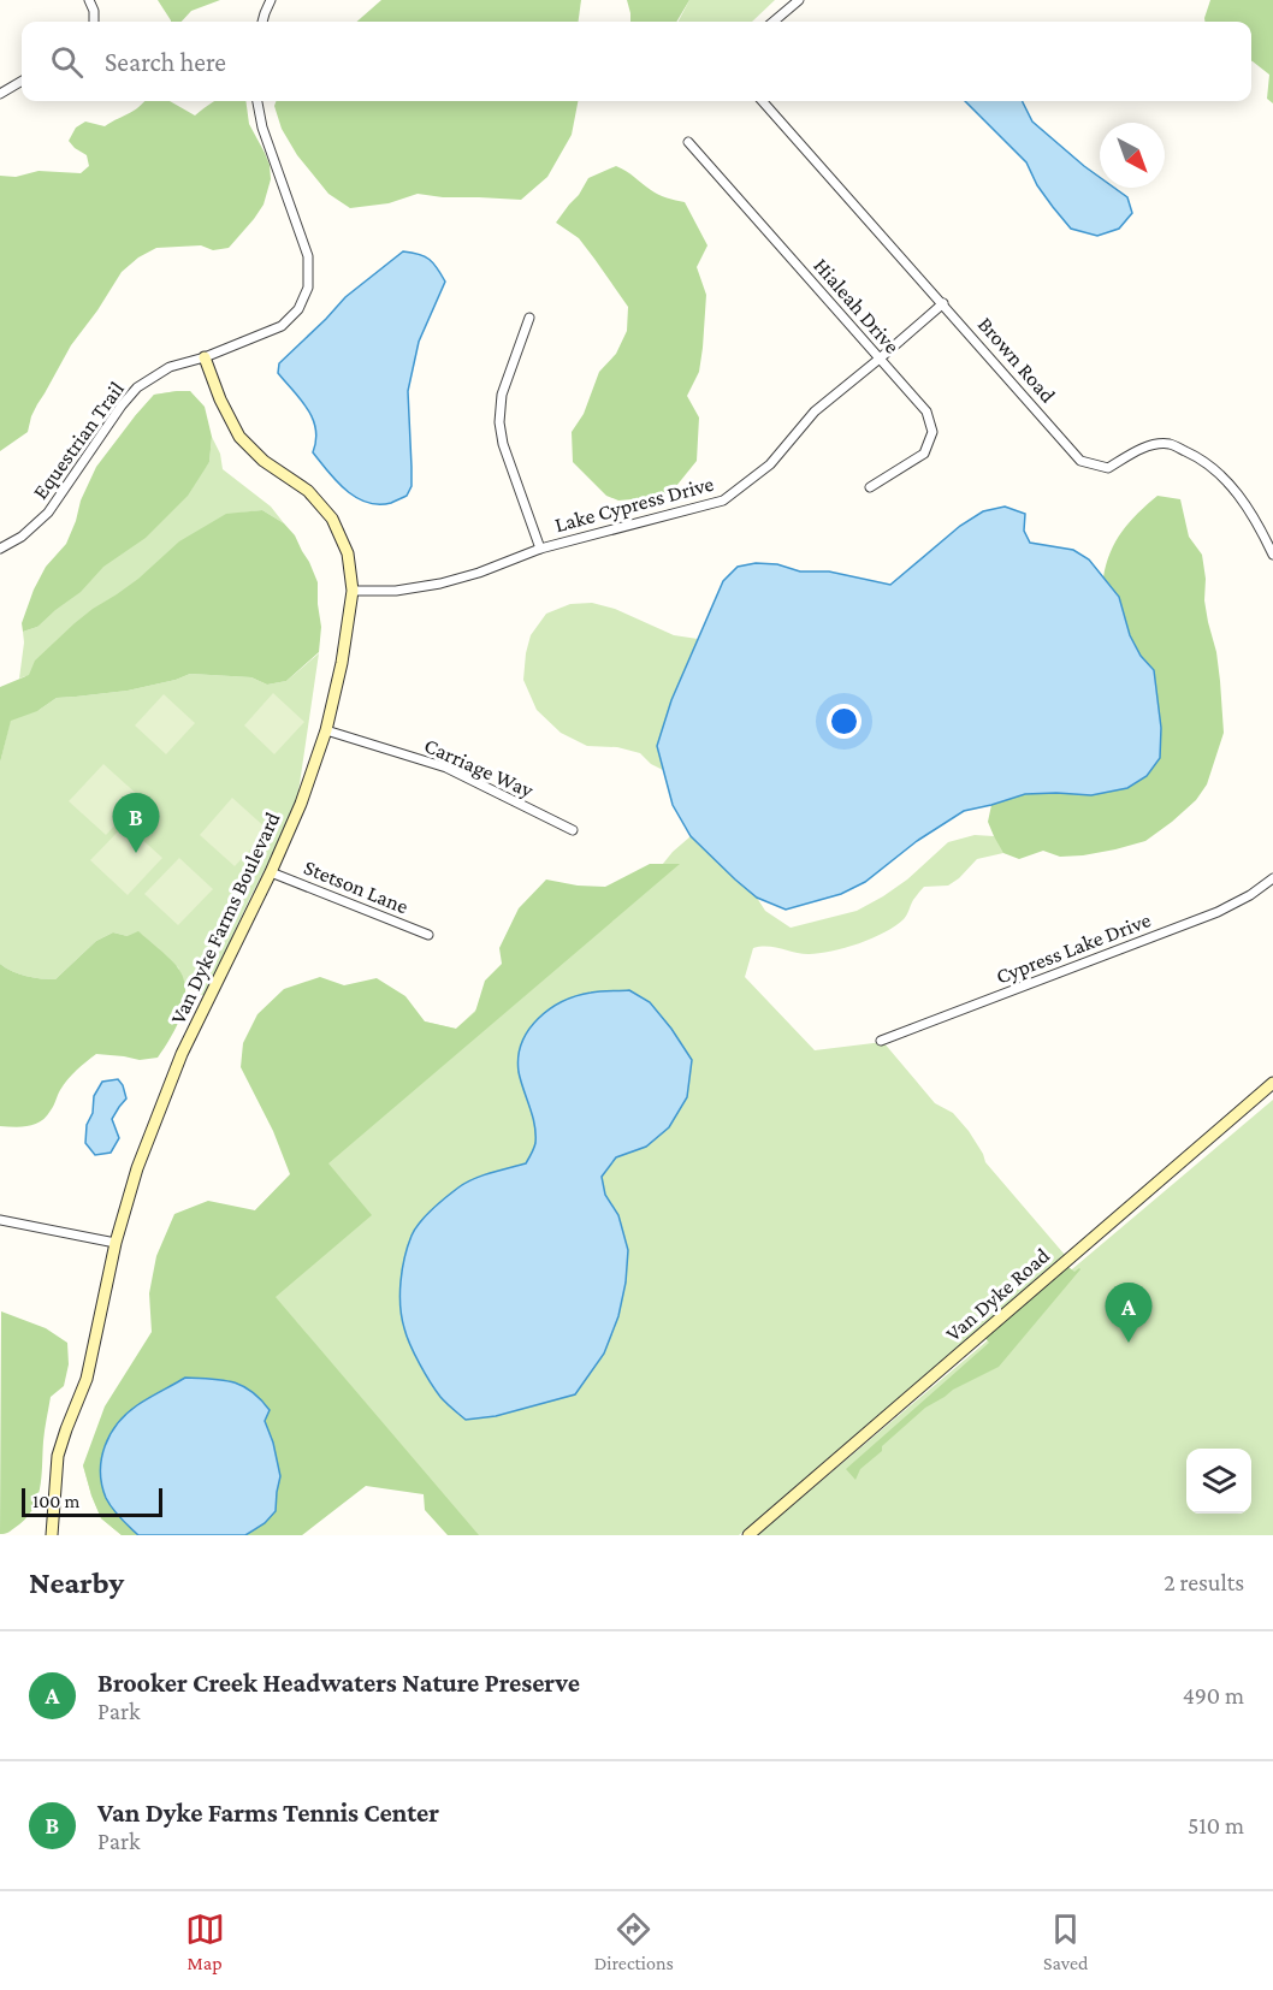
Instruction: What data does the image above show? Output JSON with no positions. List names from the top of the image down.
{
  "streets": {
    "street": [
      "Hialeah Drive",
      "Brown Road",
      "Equestrian Trail",
      "Lake Cypress Drive",
      "Carriage Way",
      "Stetson Lane",
      "Van Dyke Farms Boulevard",
      "Cypress Lake Drive",
      "Van Dyke Road"
    ]
  },
  "crossings": [
    ["Hialeah Drive", "Lake Cypress Drive"],
    ["Brown Road", "Lake Cypress Drive"],
    ["Equestrian Trail", "Van Dyke Farms Boulevard"],
    ["Lake Cypress Drive", "Van Dyke Farms Boulevard"],
    ["Carriage Way", "Van Dyke Farms Boulevard"],
    ["Stetson Lane", "Van Dyke Farms Boulevard"]
  ],
  "scale_bar": "100 m",
  "north": "bottom right",
  "page": {
    "search": "Search here",
    "pins": ["B", "A"],
    "scale": "100 m",
    "heading": ["Nearby", "2 results"],
    "list": [
      {
        "mark": "A",
        "name": "Brooker Creek Headwaters Nature Preserve",
        "note": "Park",
        "value": "490 m"
      },
      {
        "mark": "B",
        "name": "Van Dyke Farms Tennis Center",
        "note": "Park",
        "value": "510 m"
      }
    ],
    "nav": ["Map", "Directions", "Saved"]
  }
}
